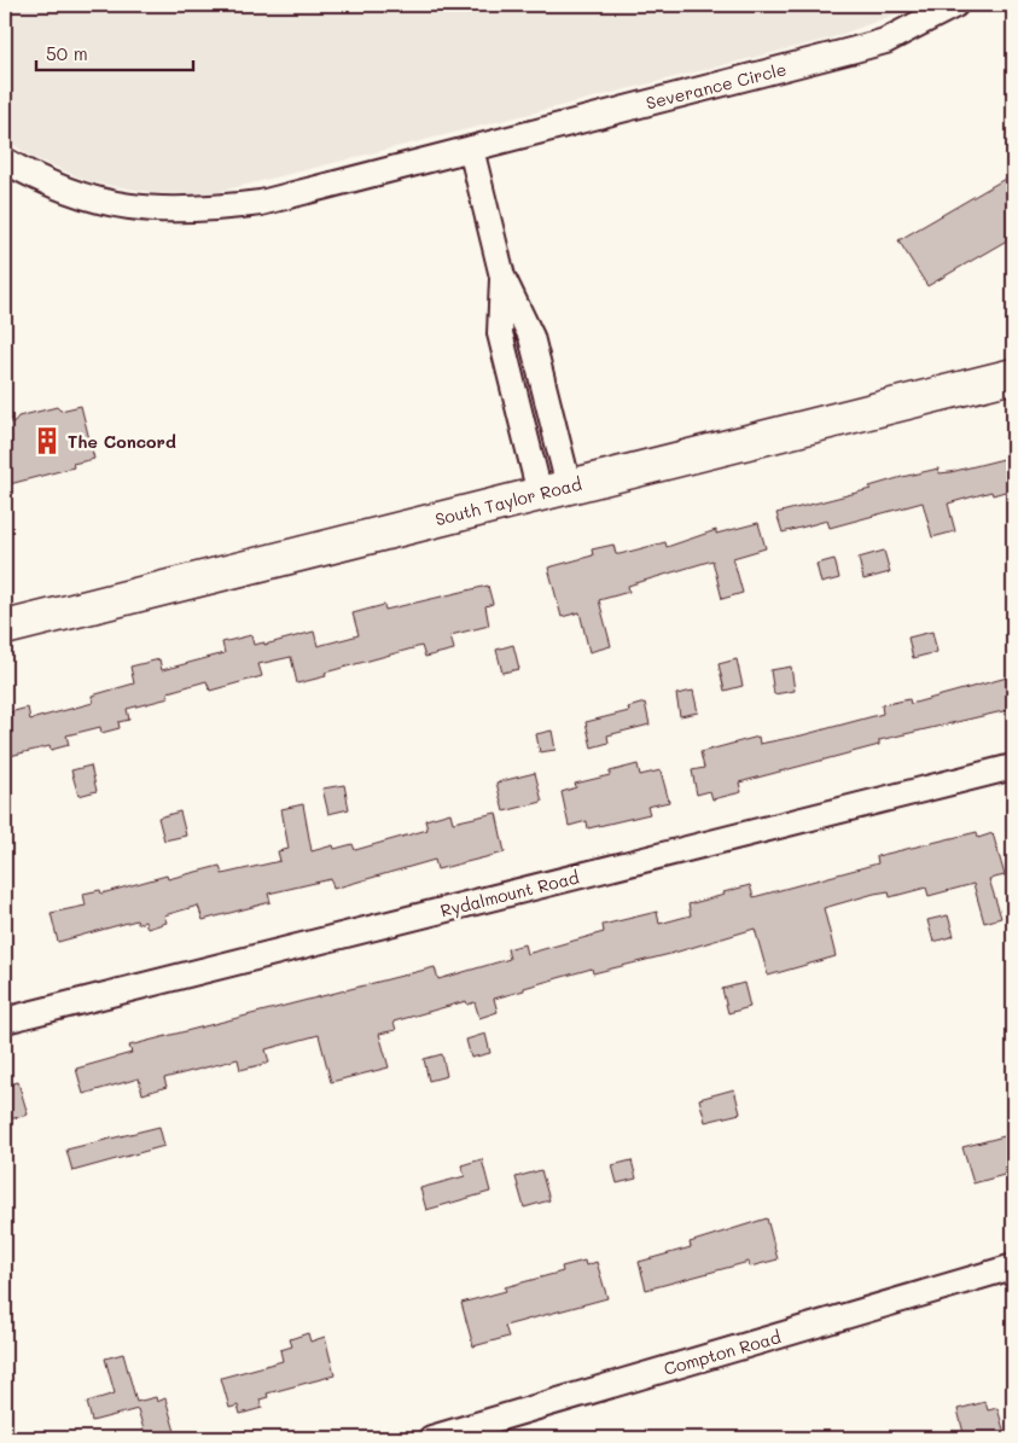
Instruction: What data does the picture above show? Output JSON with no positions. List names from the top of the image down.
{
  "streets": {
    "main road": ["South Taylor Road"],
    "street": ["Severance Circle", "Rydalmount Road", "Compton Road"]
  },
  "places": {
    "building": ["The Concord"]
  },
  "scale_bar": "50 m"
}
